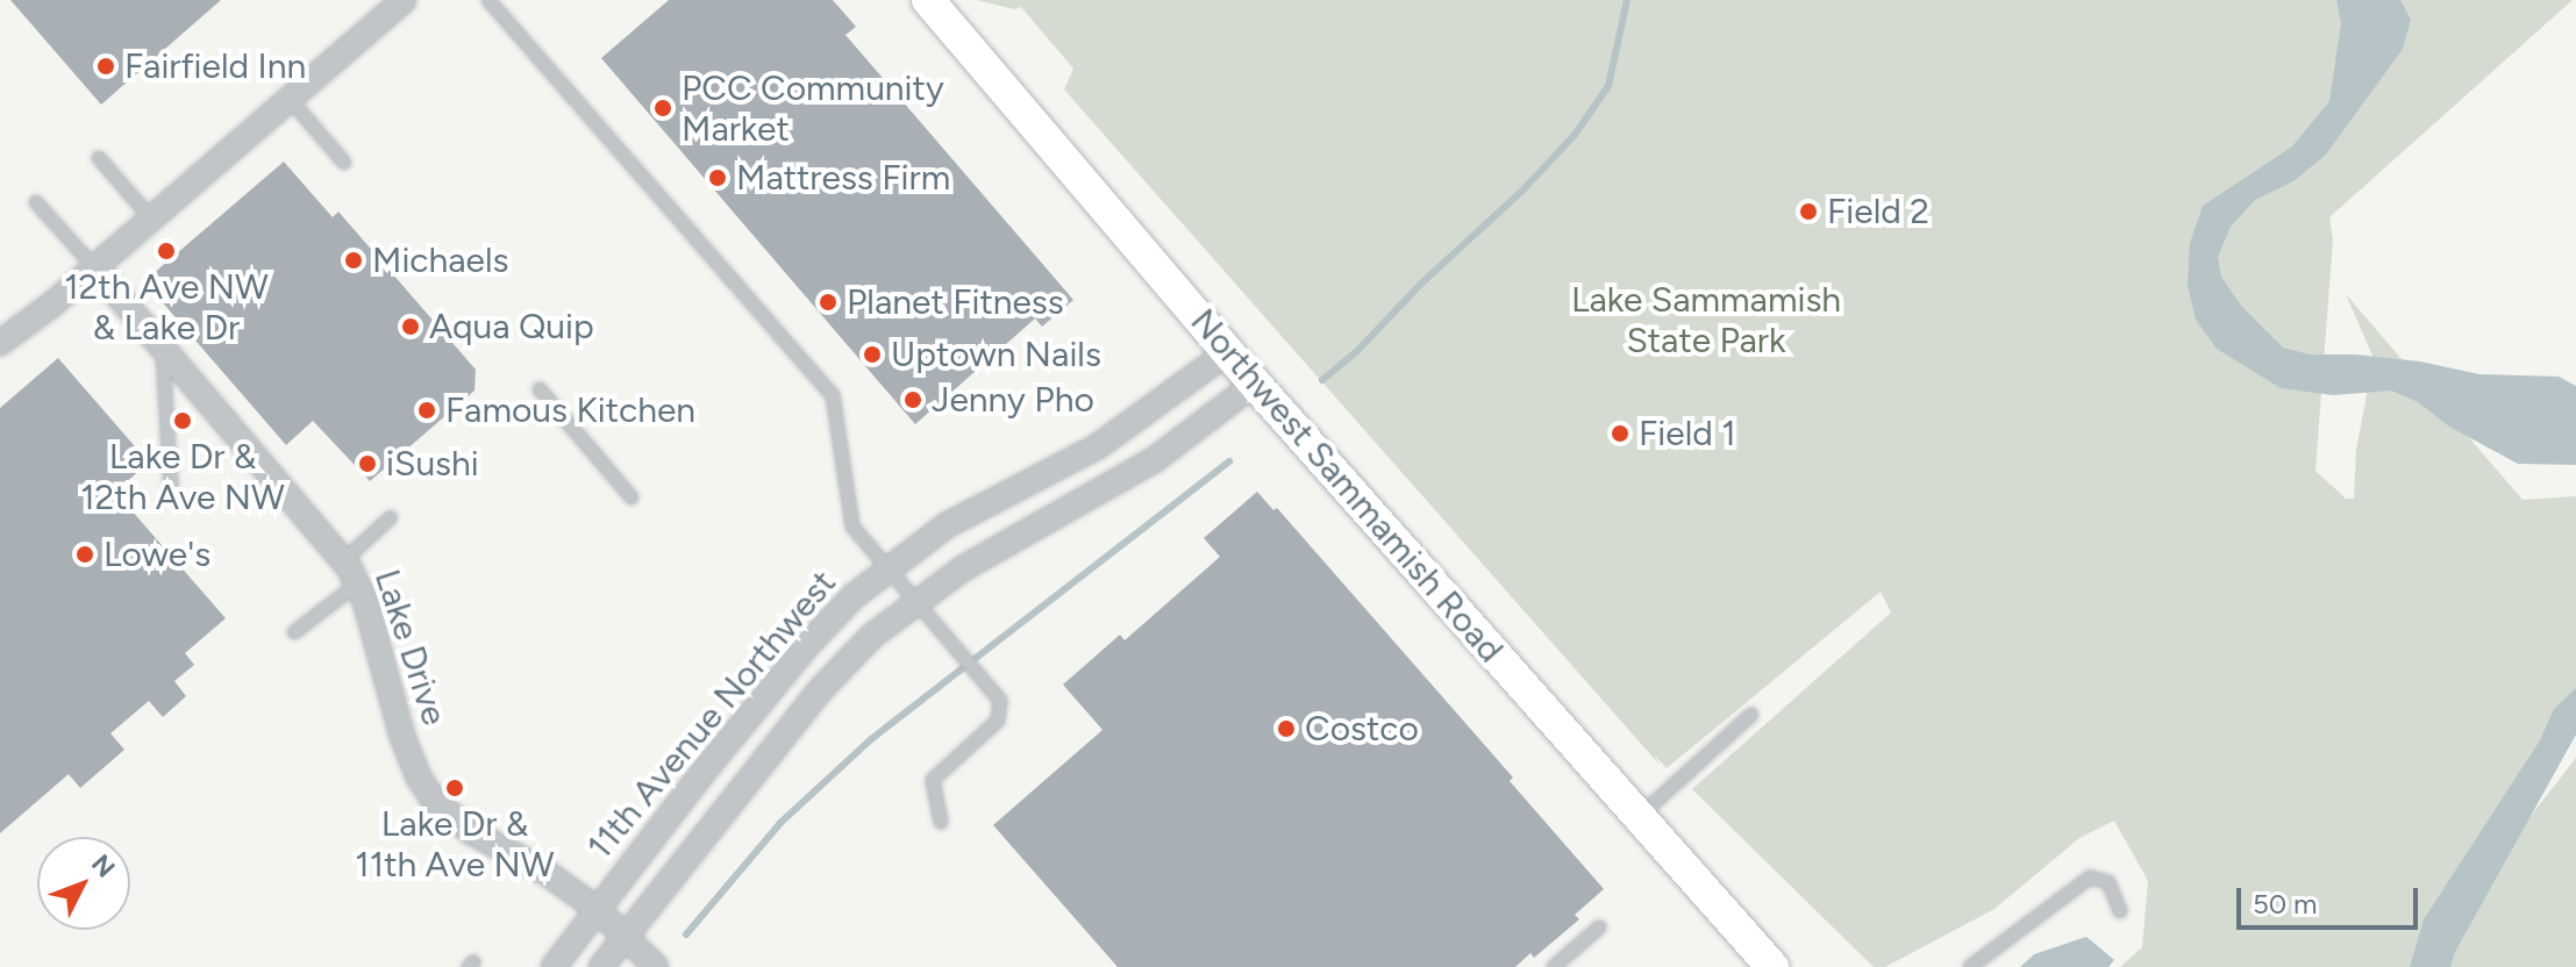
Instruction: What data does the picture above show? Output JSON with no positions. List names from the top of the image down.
{
  "streets": {
    "main road": ["Northwest Sammamish Road"],
    "street": ["Lake Drive", "11th Avenue Northwest"]
  },
  "crossings": [
    ["Northwest Sammamish Road", "11th Avenue Northwest"],
    ["Lake Drive", "11th Avenue Northwest"]
  ],
  "parks": ["Lake Sammamish State Park"],
  "places": [
    "Fairfield Inn",
    "PCC Community Market",
    "Mattress Firm",
    "Field 2",
    "12th Ave NW & Lake Dr",
    "Michaels",
    "Planet Fitness",
    "Aqua Quip",
    "Uptown Nails",
    "Jenny Pho",
    "Famous Kitchen",
    "Lake Dr & 12th Ave NW",
    "Field 1",
    "iSushi",
    "Lowe's",
    "Costco",
    "Lake Dr & 11th Ave NW"
  ],
  "scale_bar": "50 m",
  "north": "top right"
}
